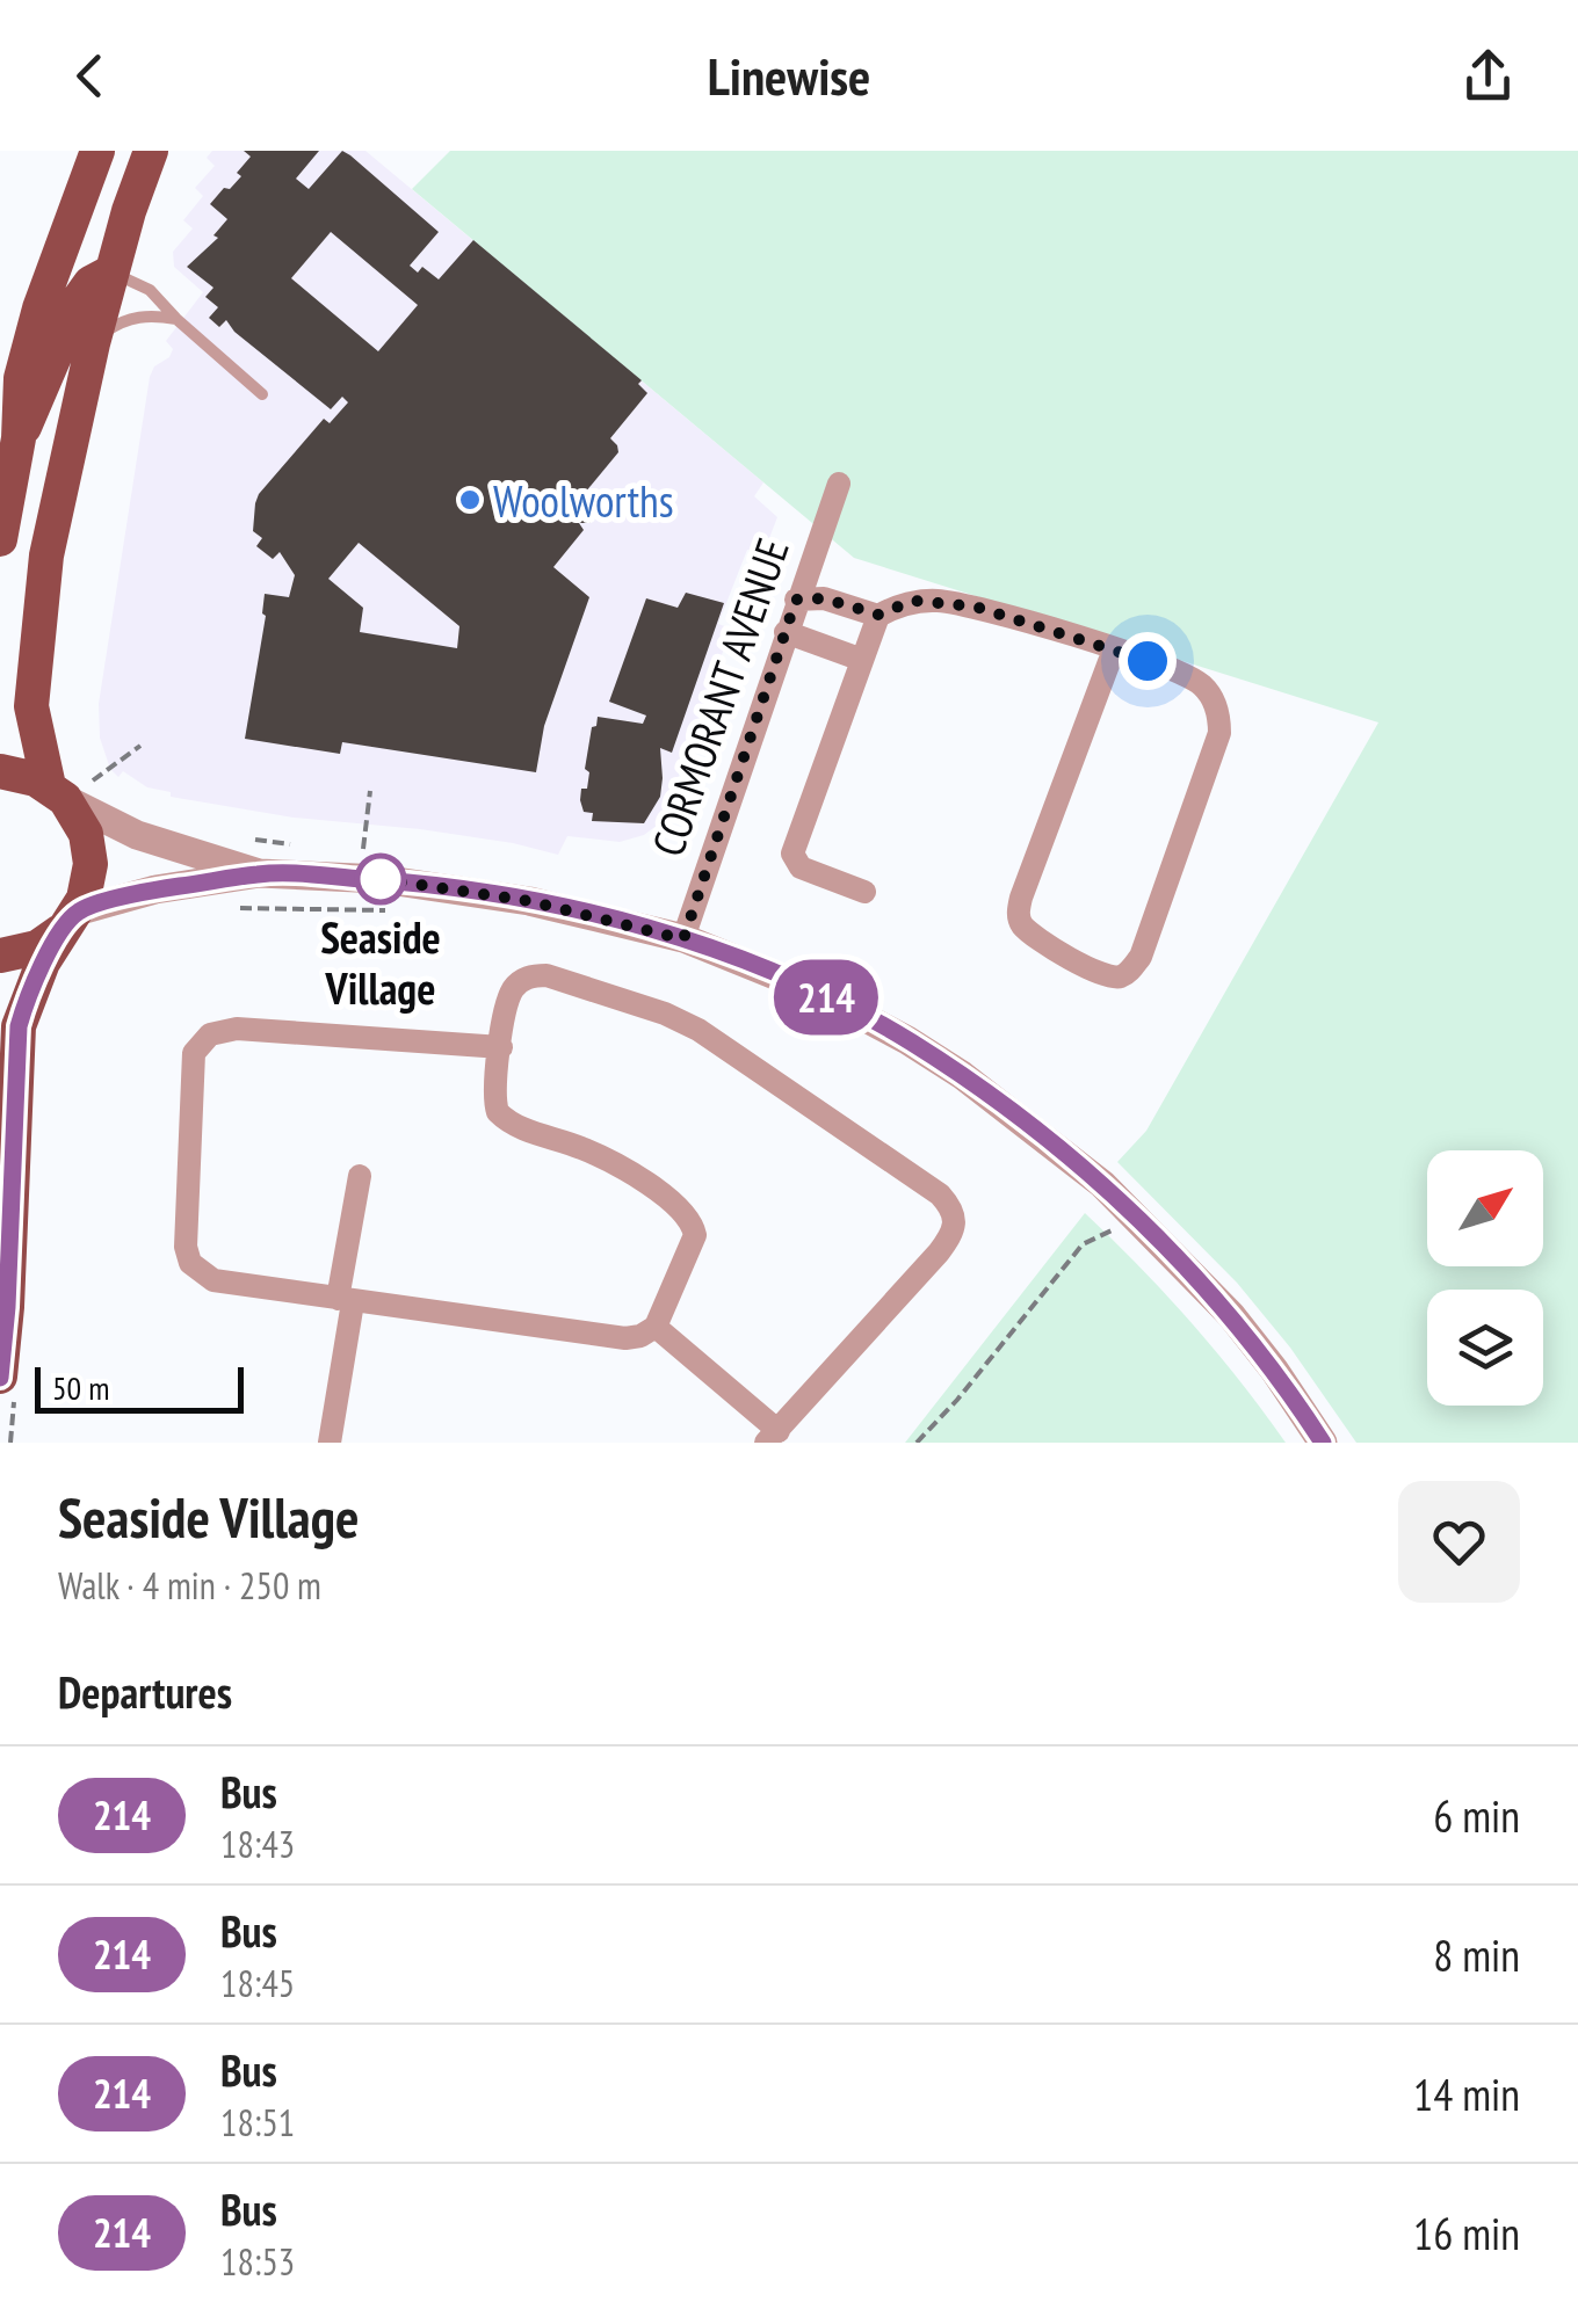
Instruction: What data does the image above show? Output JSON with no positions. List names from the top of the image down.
{
  "streets": {
    "street": ["CORMORANT AVENUE"]
  },
  "places": ["Woolworths", "Seaside Village"],
  "lines": ["bus line 214"],
  "scale_bar": "50 m",
  "north": "top right",
  "page": {
    "header": "Linewise",
    "on_map": "214",
    "scale": "50 m",
    "heading": [
      ["Seaside Village", "Walk · 4 min · 250 m"],
      "Departures"
    ],
    "list": [
      {
        "mark": "214",
        "name": "Bus",
        "note": "18:43",
        "value": "6 min"
      },
      {
        "mark": "214",
        "name": "Bus",
        "note": "18:45",
        "value": "8 min"
      },
      {
        "mark": "214",
        "name": "Bus",
        "note": "18:51",
        "value": "14 min"
      },
      {
        "mark": "214",
        "name": "Bus",
        "note": "18:53",
        "value": "16 min"
      }
    ]
  }
}
